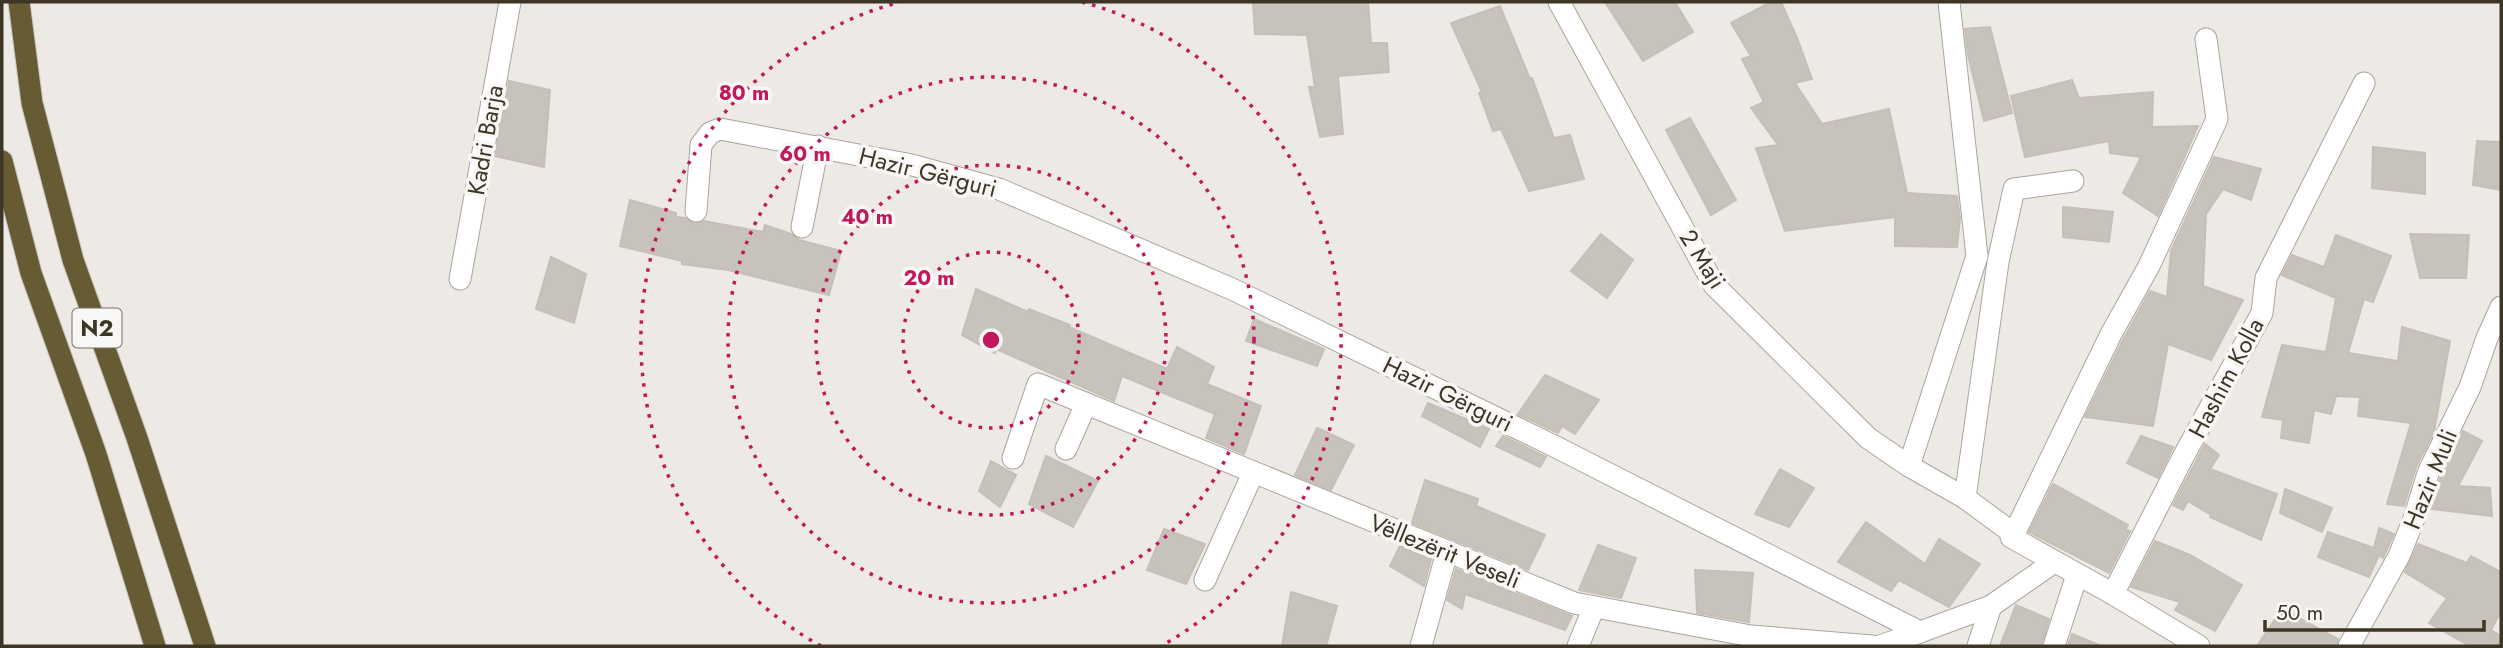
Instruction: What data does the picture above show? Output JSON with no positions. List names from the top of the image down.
{
  "streets": {
    "highway": ["N2"],
    "street": [
      "Kadri Barja",
      "Hazir Gërguri",
      "2 Maji",
      "Hashim Kolla",
      "Hazir Muli",
      "Vëllezërit Veseli"
    ]
  },
  "crossings": [
    ["2 Maji", "Hashim Kolla"]
  ],
  "scale_bar": "50 m",
  "rings": [
    "80 m",
    "60 m",
    "40 m",
    "20 m"
  ]
}
